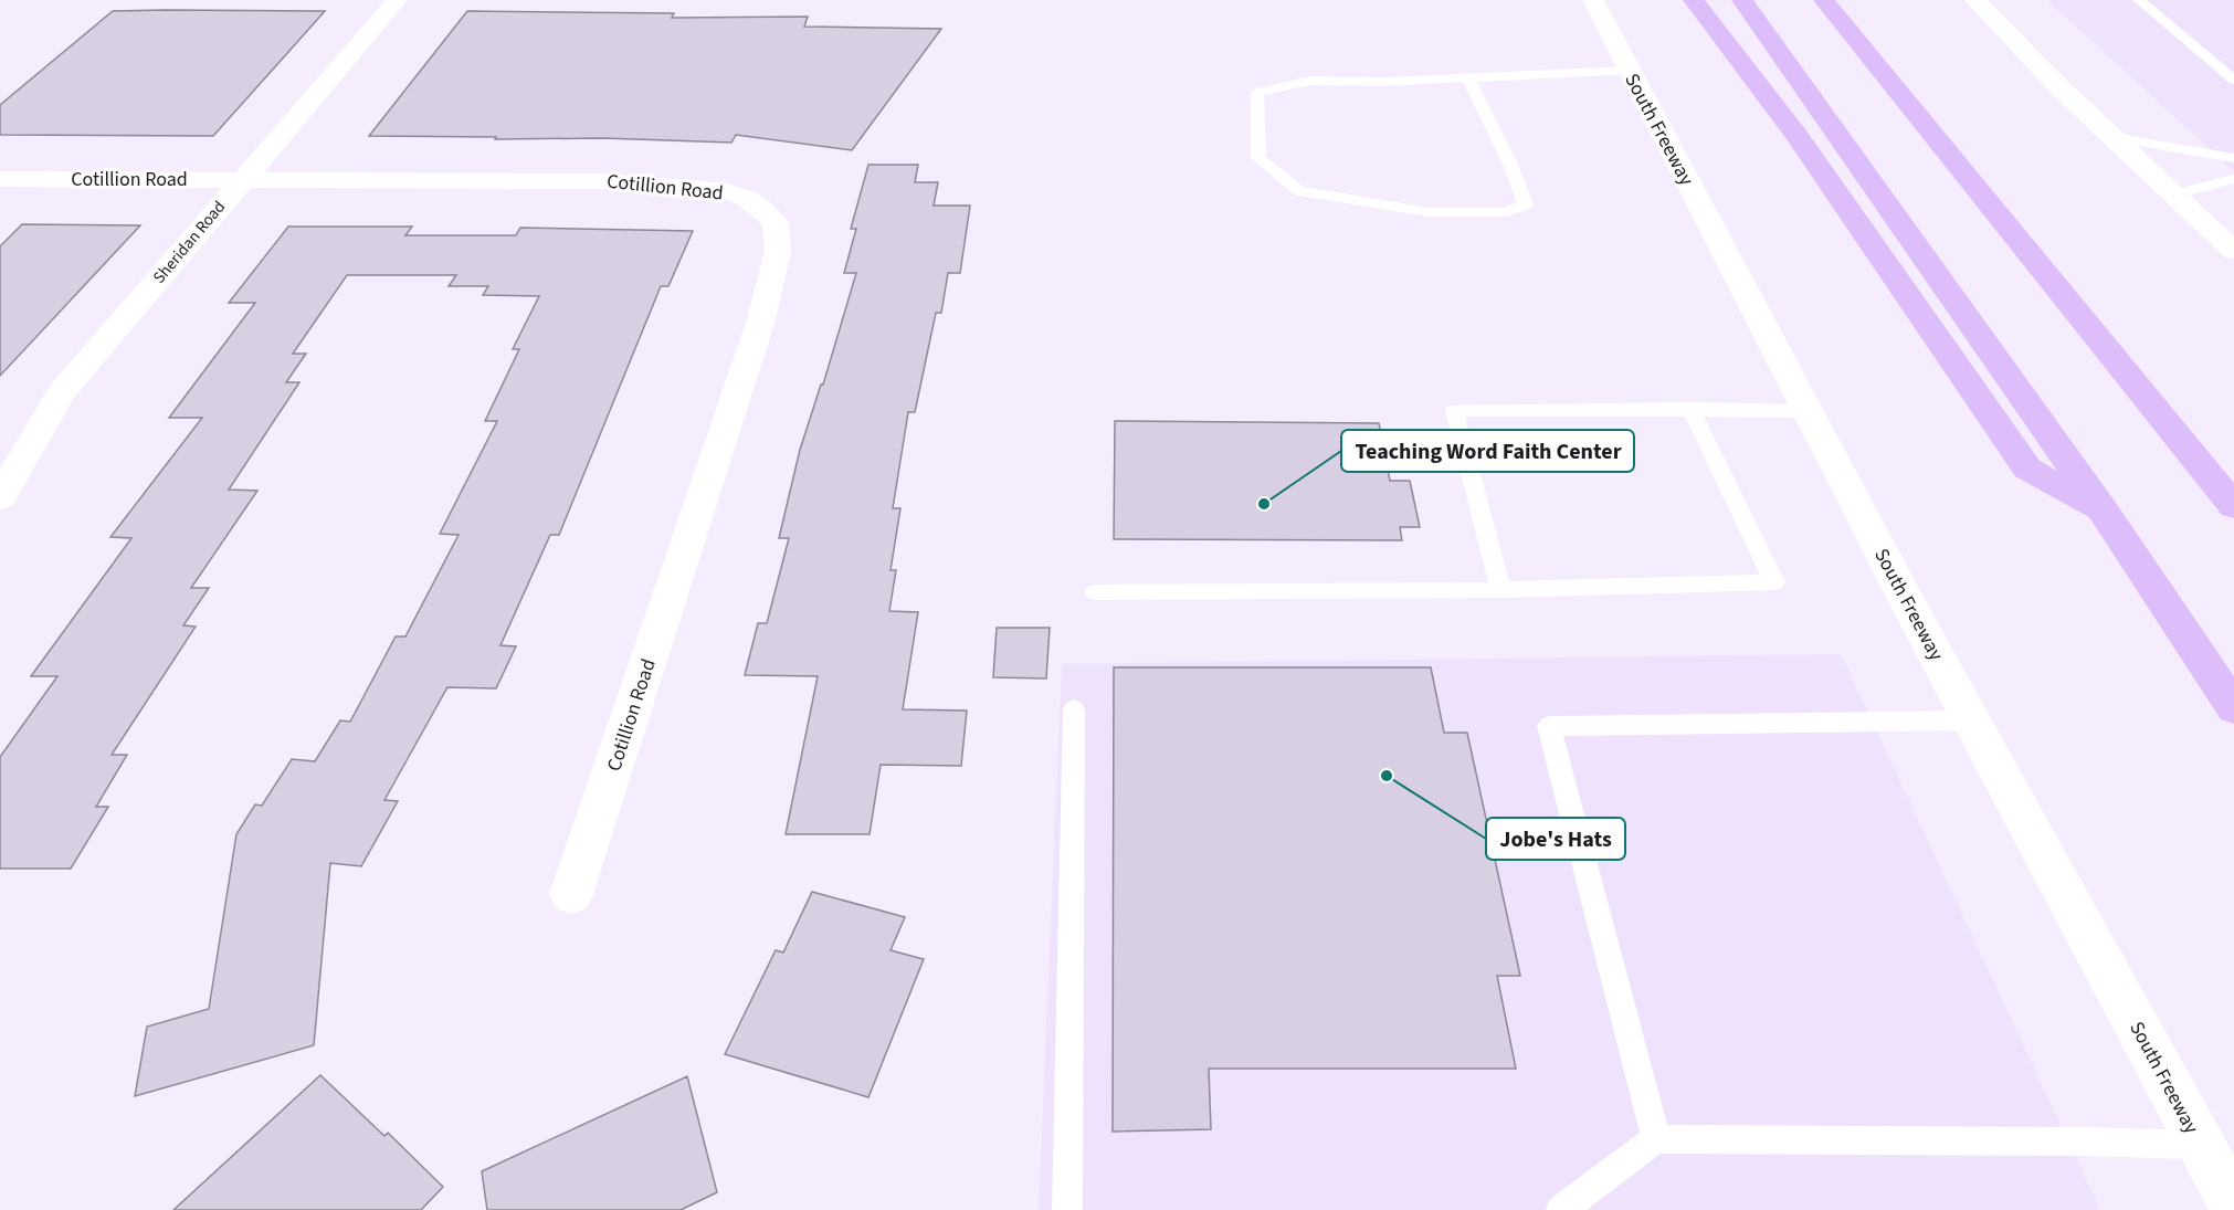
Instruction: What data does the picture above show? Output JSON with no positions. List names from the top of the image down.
{
  "streets": {
    "street": ["South Freeway", "Cotillion Road", "Sheridan Road"]
  },
  "crossings": [
    ["Cotillion Road", "Sheridan Road"]
  ],
  "places": ["Teaching Word Faith Center", "Jobe's Hats"]
}
